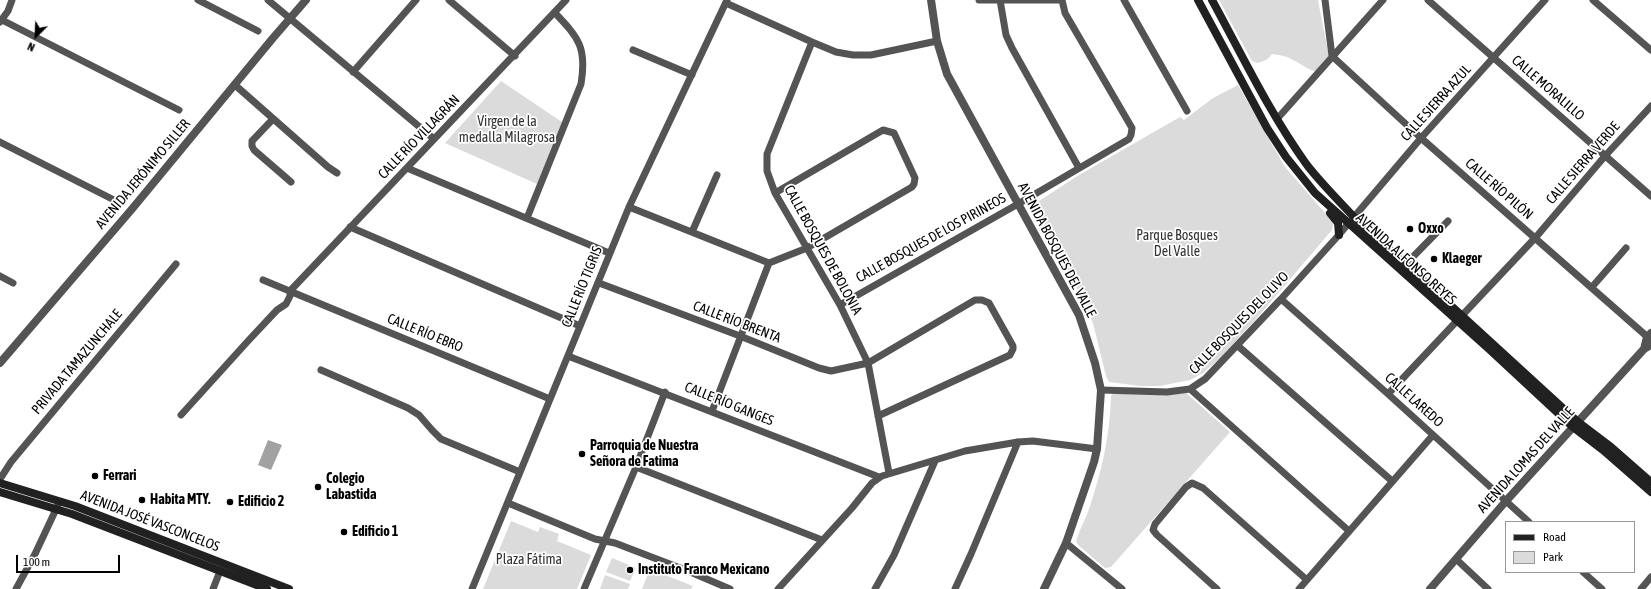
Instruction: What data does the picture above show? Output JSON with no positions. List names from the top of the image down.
{
  "streets": {
    "main road": ["AVENIDA ALFONSO REYES", "AVENIDA JOSÉ VASCONCELOS"],
    "street": [
      "CALLE MORALILLO",
      "CALLE SIERRA AZUL",
      "CALLE RÍO VILLAGRÁN",
      "CALLE SIERRA VERDE",
      "AVENIDA JERÓNIMO SILLER",
      "CALLE RÍO PILÓN",
      "CALLE BOSQUES DE LOS PIRINEOS",
      "CALLE BOSQUES DE BOLONIA",
      "AVENIDA BOSQUES DEL VALLE",
      "CALLE RÍO TIGRIS",
      "CALLE RÍO BRENTA",
      "CALLE BOSQUES DEL OLIVO",
      "CALLE RÍO EBRO",
      "PRIVADA TAMAZUNCHALE",
      "CALLE LAREDO",
      "CALLE RÍO GANGES",
      "AVENIDA LOMAS DEL VALLE"
    ]
  },
  "crossings": [
    ["CALLE MORALILLO", "CALLE SIERRA AZUL"],
    ["CALLE MORALILLO", "CALLE SIERRA VERDE"],
    ["CALLE SIERRA AZUL", "CALLE RÍO PILÓN"],
    ["CALLE SIERRA AZUL", "AVENIDA ALFONSO REYES"],
    ["CALLE SIERRA AZUL", "CALLE BOSQUES DEL OLIVO"],
    ["CALLE RÍO VILLAGRÁN", "CALLE RÍO EBRO"],
    ["CALLE SIERRA VERDE", "CALLE RÍO PILÓN"],
    ["CALLE SIERRA VERDE", "AVENIDA ALFONSO REYES"],
    ["CALLE SIERRA VERDE", "CALLE LAREDO"],
    ["CALLE RÍO PILÓN", "AVENIDA LOMAS DEL VALLE"],
    ["CALLE BOSQUES DE LOS PIRINEOS", "CALLE BOSQUES DE BOLONIA"],
    ["CALLE BOSQUES DE LOS PIRINEOS", "AVENIDA BOSQUES DEL VALLE"],
    ["CALLE BOSQUES DE BOLONIA", "CALLE RÍO BRENTA"],
    ["AVENIDA BOSQUES DEL VALLE", "CALLE BOSQUES DEL OLIVO"],
    ["AVENIDA ALFONSO REYES", "CALLE BOSQUES DEL OLIVO"],
    ["AVENIDA ALFONSO REYES", "AVENIDA LOMAS DEL VALLE"],
    ["CALLE RÍO TIGRIS", "CALLE RÍO BRENTA"],
    ["CALLE RÍO TIGRIS", "CALLE RÍO EBRO"],
    ["CALLE RÍO TIGRIS", "CALLE RÍO GANGES"],
    ["CALLE BOSQUES DEL OLIVO", "CALLE LAREDO"],
    ["CALLE LAREDO", "AVENIDA LOMAS DEL VALLE"]
  ],
  "parks": ["Virgen de la medalla Milagrosa", "Parque Bosques Del Valle", "Plaza Fátima"],
  "places": [
    "Oxxo",
    "Klaeger",
    "Parroquia de Nuestra Señora de Fatima",
    "Ferrari",
    "Colegio Labastida",
    "Habita MTY.",
    "Edificio 2",
    "Edificio 1",
    "Instituto Franco Mexicano"
  ],
  "legend": ["Road", "Park"],
  "scale_bar": "100 m",
  "north": "bottom left"
}
